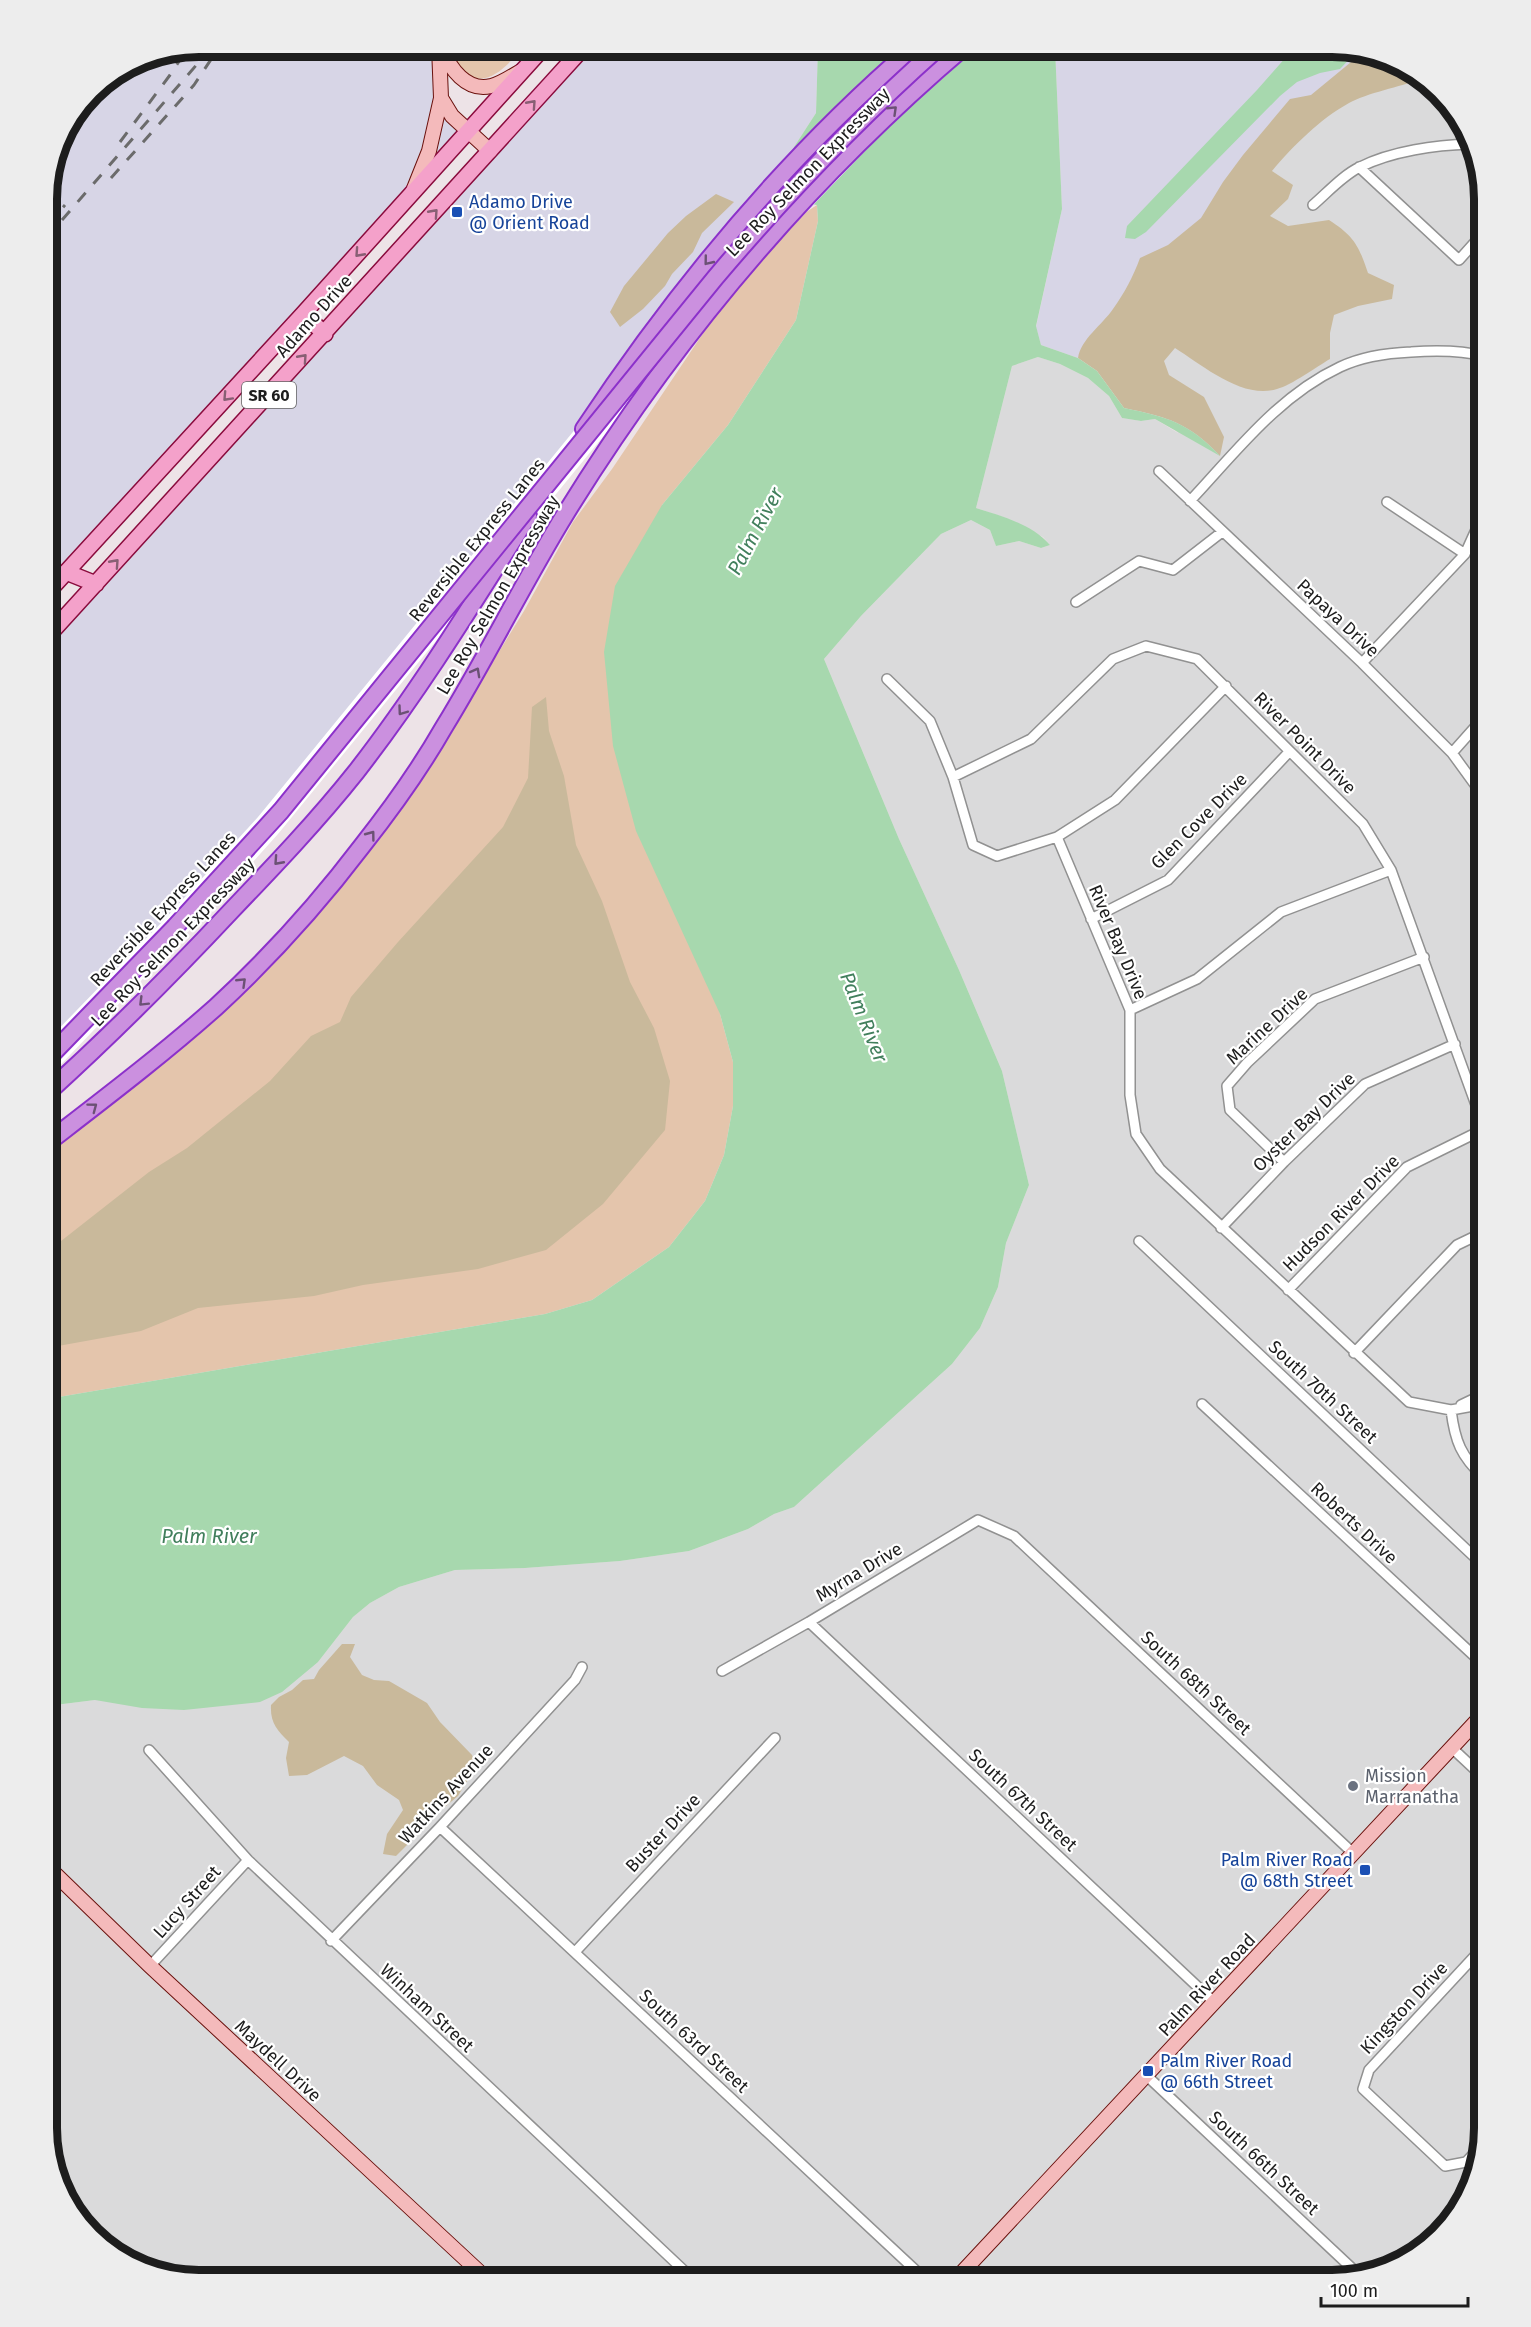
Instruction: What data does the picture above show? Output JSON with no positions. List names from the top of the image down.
{
  "streets": {
    "highway": ["Lee Roy Selmon Expressway", "Reversible Express Lanes"],
    "main road": ["Adamo Drive", "SR 60"],
    "street": [
      "Papaya Drive",
      "River Point Drive",
      "Glen Cove Drive",
      "River Bay Drive",
      "Marine Drive",
      "Oyster Bay Drive",
      "Hudson River Drive",
      "South 70th Street",
      "Roberts Drive",
      "Myrna Drive",
      "South 68th Street",
      "Watkins Avenue",
      "South 67th Street",
      "Buster Drive",
      "Lucy Street",
      "Palm River Road",
      "Winham Street",
      "Kingston Drive",
      "South 63rd Street",
      "Maydell Drive",
      "South 66th Street"
    ]
  },
  "crossings": [
    ["River Point Drive", "Glen Cove Drive"],
    ["River Point Drive", "Marine Drive"],
    ["River Point Drive", "Oyster Bay Drive"],
    ["Glen Cove Drive", "River Bay Drive"],
    ["River Bay Drive", "Oyster Bay Drive"],
    ["River Bay Drive", "Hudson River Drive"],
    ["Marine Drive", "Oyster Bay Drive"],
    ["Myrna Drive", "South 68th Street"],
    ["Myrna Drive", "South 67th Street"],
    ["South 68th Street", "Palm River Road"],
    ["Watkins Avenue", "Winham Street"],
    ["Watkins Avenue", "South 63rd Street"],
    ["South 67th Street", "Palm River Road"],
    ["Buster Drive", "South 63rd Street"],
    ["Lucy Street", "Winham Street"],
    ["Lucy Street", "Maydell Drive"],
    ["Palm River Road", "South 66th Street"]
  ],
  "water": ["Palm River"],
  "places": {
    "transit": ["Adamo Drive @ Orient Road", "Palm River Road @ 68th Street", "Palm River Road @ 66th Street"],
    "other": ["Mission Marranatha"]
  },
  "scale_bar": "100 m"
}
